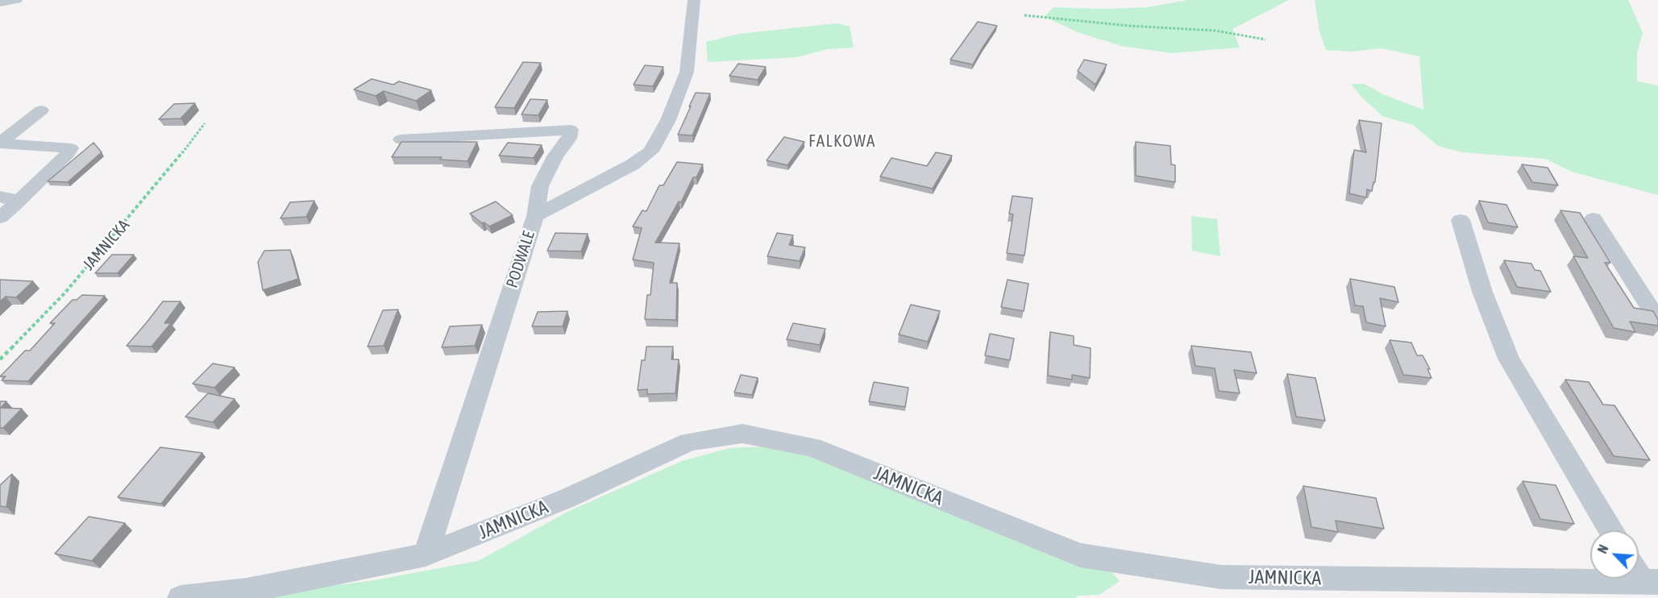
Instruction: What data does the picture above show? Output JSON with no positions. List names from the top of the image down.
{
  "streets": {
    "street": ["JAMNICKA", "PODWALE"]
  },
  "crossings": [
    ["JAMNICKA", "PODWALE"]
  ],
  "districts": ["FALKOWA"],
  "north": "top left"
}
